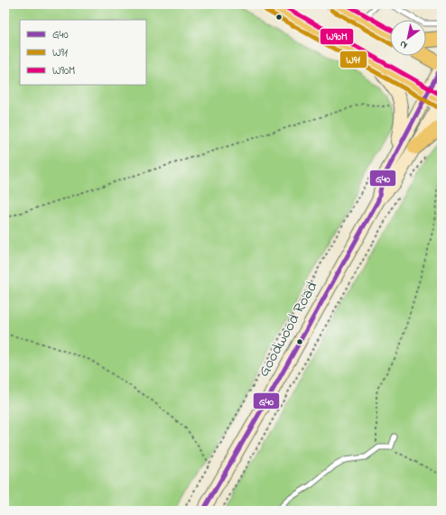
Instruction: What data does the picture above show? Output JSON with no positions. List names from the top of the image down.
{
  "streets": {
    "main road": ["Goodwood Road"]
  },
  "lines": ["transit line W90M", "transit line W91", "transit line G40"],
  "legend": ["G40", "W91", "W90M"],
  "north": "bottom left"
}
